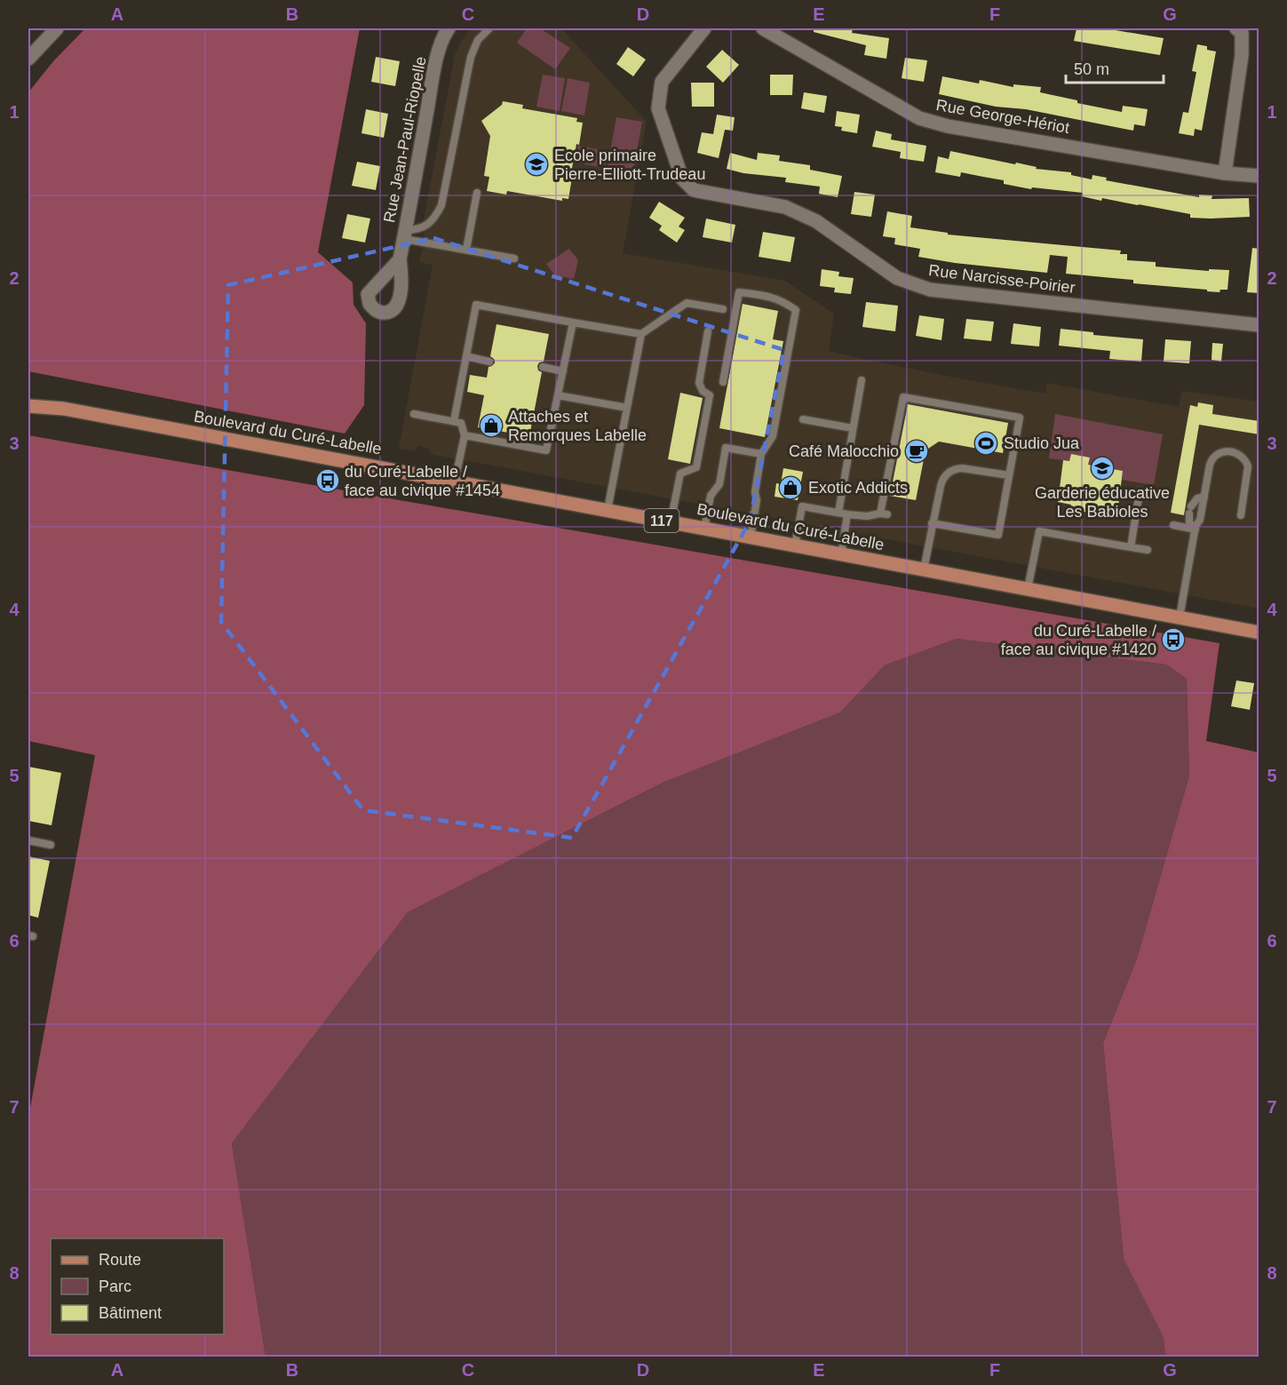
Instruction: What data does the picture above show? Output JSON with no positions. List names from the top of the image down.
{
  "streets": {
    "main road": ["Boulevard du Curé-Labelle", "117"],
    "street": ["Rue George-Hériot", "Rue Jean-Paul-Riopelle", "Rue Narcisse-Poirier"]
  },
  "places": {
    "school or university": ["Ecole primaire Pierre-Elliott-Trudeau", "Garderie éducative Les Babioles"],
    "shop": ["Attaches et Remorques Labelle", "Exotic Addicts"],
    "sports": ["Studio Jua"],
    "cafe": ["Café Malocchio"],
    "bus stop": ["du Curé-Labelle / face au civique #1454", "du Curé-Labelle / face au civique #1420"]
  },
  "legend": ["Route", "Parc", "Bâtiment"],
  "scale_bar": "50 m",
  "grid": {
    "columns": [
      "A",
      "B",
      "C",
      "D",
      "E",
      "F",
      "G"
    ],
    "rows": [
      "1",
      "2",
      "3",
      "4",
      "5",
      "6",
      "7",
      "8"
    ]
  }
}
